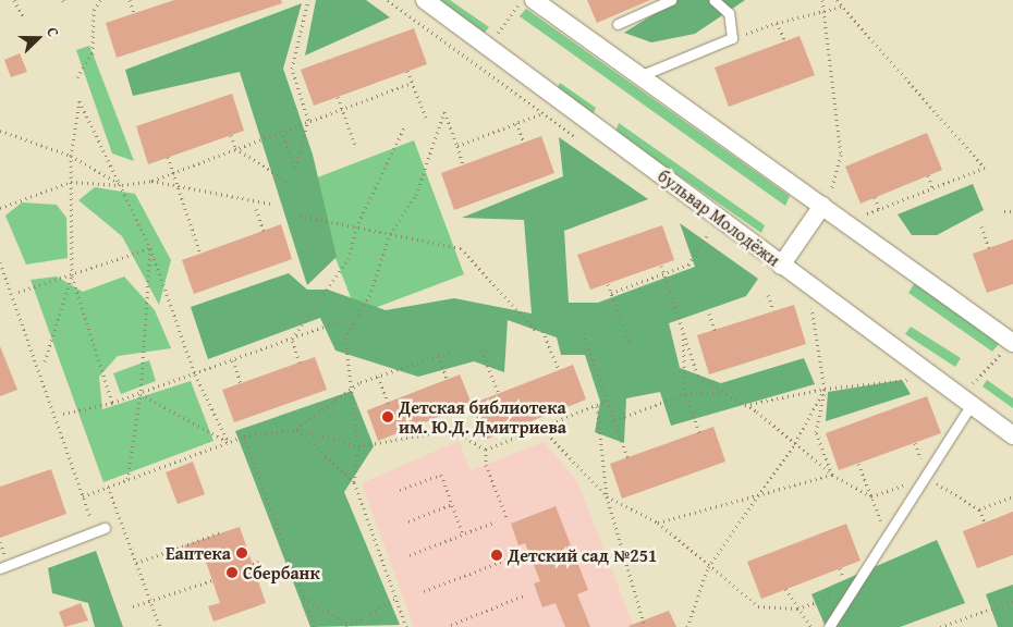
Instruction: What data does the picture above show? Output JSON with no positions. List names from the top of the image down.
{
  "streets": {
    "street": ["бульвар Молодёжи"]
  },
  "places": [
    "Детская библиотека им. Ю.Д. Дмитриева",
    "Еаптека",
    "Детский сад №251",
    "Сбербанк"
  ],
  "north": "right"
}
